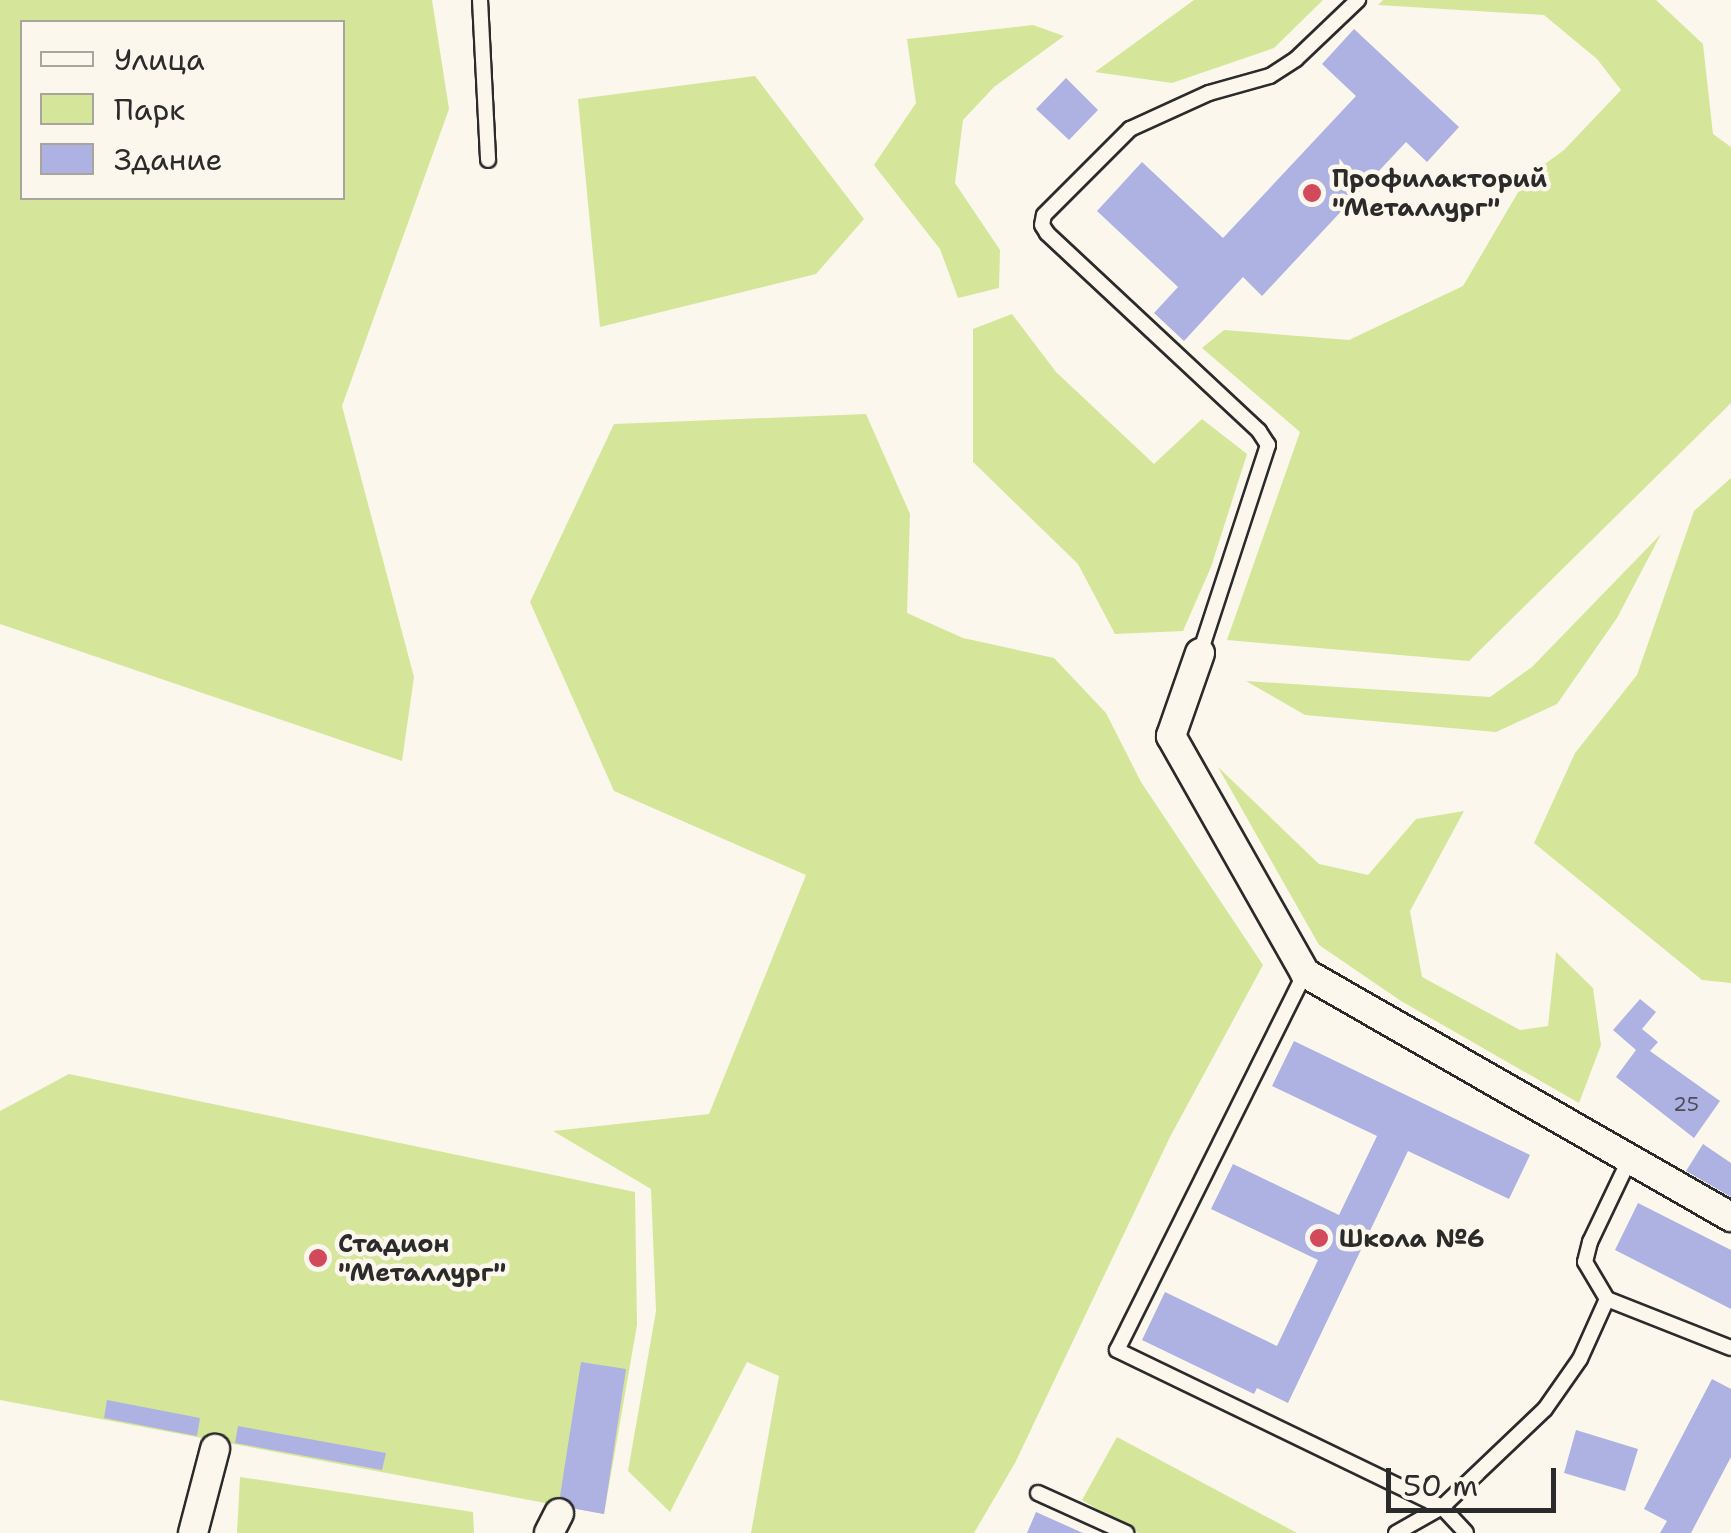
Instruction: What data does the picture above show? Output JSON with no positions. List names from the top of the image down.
{
  "places": ["Профилакторий \"Металлург\"", "Школа №6", "Стадион \"Металлург\""],
  "house_numbers": ["25"],
  "legend": ["Улица", "Парк", "Здание"],
  "scale_bar": "50 m"
}
